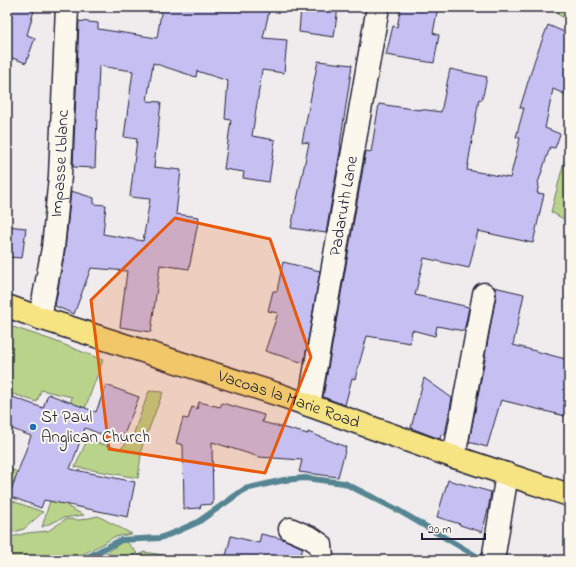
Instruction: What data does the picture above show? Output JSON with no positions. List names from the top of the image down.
{
  "streets": {
    "main road": ["Vacoas la Marie Road"],
    "street": ["Impasse Lblanc", "Padaruth Lane"]
  },
  "crossings": [
    ["Impasse Lblanc", "Vacoas la Marie Road"],
    ["Padaruth Lane", "Vacoas la Marie Road"]
  ],
  "places": ["St Paul Anglican Church"],
  "scale_bar": "20 m"
}
